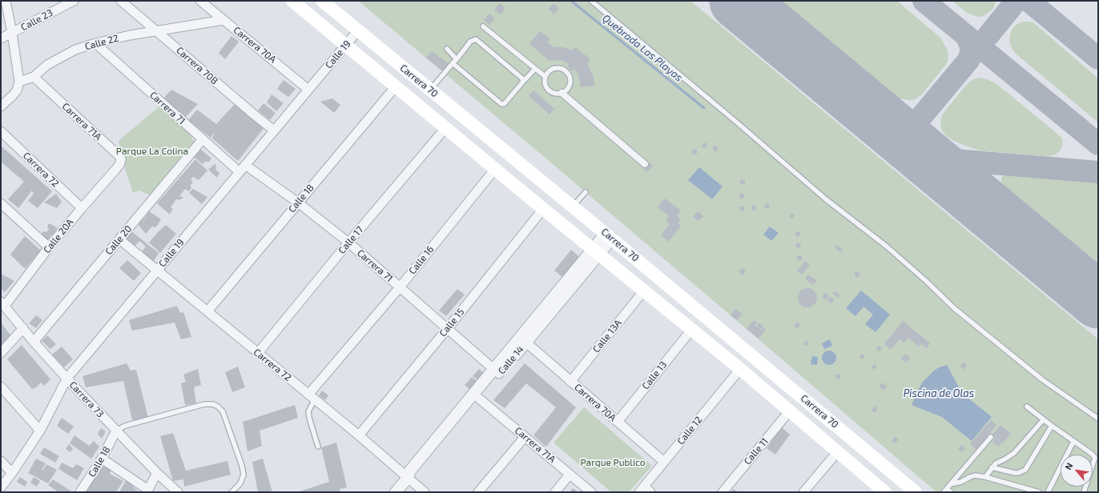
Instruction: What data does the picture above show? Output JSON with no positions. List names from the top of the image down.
{
  "streets": {
    "main road": ["Carrera 70"],
    "street": [
      "Calle 23",
      "Calle 22",
      "Carrera 70A",
      "Calle 19",
      "Carrera 70B",
      "Carrera 71",
      "Carrera 71A",
      "Carrera 72",
      "Calle 18",
      "Calle 20A",
      "Calle 20",
      "Calle 17",
      "Calle 16",
      "Calle 15",
      "Calle 13A",
      "Calle 14",
      "Calle 13",
      "Carrera 73",
      "Calle 12",
      "Calle 11"
    ]
  },
  "crossings": [
    ["Calle 22", "Carrera 70A"],
    ["Calle 22", "Carrera 70B"],
    ["Calle 22", "Carrera 71"],
    ["Calle 22", "Carrera 71A"],
    ["Carrera 70A", "Calle 19"],
    ["Carrera 70A", "Calle 13A"],
    ["Carrera 70A", "Calle 14"],
    ["Carrera 70A", "Calle 13"],
    ["Carrera 70A", "Calle 12"],
    ["Calle 19", "Carrera 70B"],
    ["Calle 19", "Carrera 70"],
    ["Calle 19", "Carrera 71"],
    ["Calle 19", "Carrera 72"],
    ["Calle 19", "Carrera 73"],
    ["Carrera 70", "Calle 18"],
    ["Carrera 70", "Calle 17"],
    ["Carrera 70", "Calle 16"],
    ["Carrera 70", "Calle 15"],
    ["Carrera 70", "Calle 13A"],
    ["Carrera 70", "Calle 14"],
    ["Carrera 70", "Calle 13"],
    ["Carrera 70", "Calle 12"],
    ["Carrera 70", "Calle 11"],
    ["Carrera 71", "Calle 18"],
    ["Carrera 71", "Calle 20"],
    ["Carrera 71", "Calle 17"],
    ["Carrera 71", "Calle 16"],
    ["Carrera 71", "Calle 15"],
    ["Carrera 71", "Calle 14"],
    ["Carrera 71A", "Calle 20A"],
    ["Carrera 71A", "Calle 14"],
    ["Carrera 72", "Calle 18"],
    ["Carrera 72", "Calle 20A"],
    ["Carrera 72", "Calle 20"],
    ["Carrera 72", "Calle 17"],
    ["Carrera 72", "Calle 16"],
    ["Carrera 72", "Calle 15"],
    ["Carrera 72", "Calle 14"],
    ["Calle 18", "Carrera 73"],
    ["Calle 20A", "Carrera 73"],
    ["Calle 20", "Carrera 73"]
  ],
  "water": ["Quebrada Las Playas", "Piscina de Olas"],
  "parks": ["Parque La Colina", "Parque Publico"],
  "north": "top left"
}
